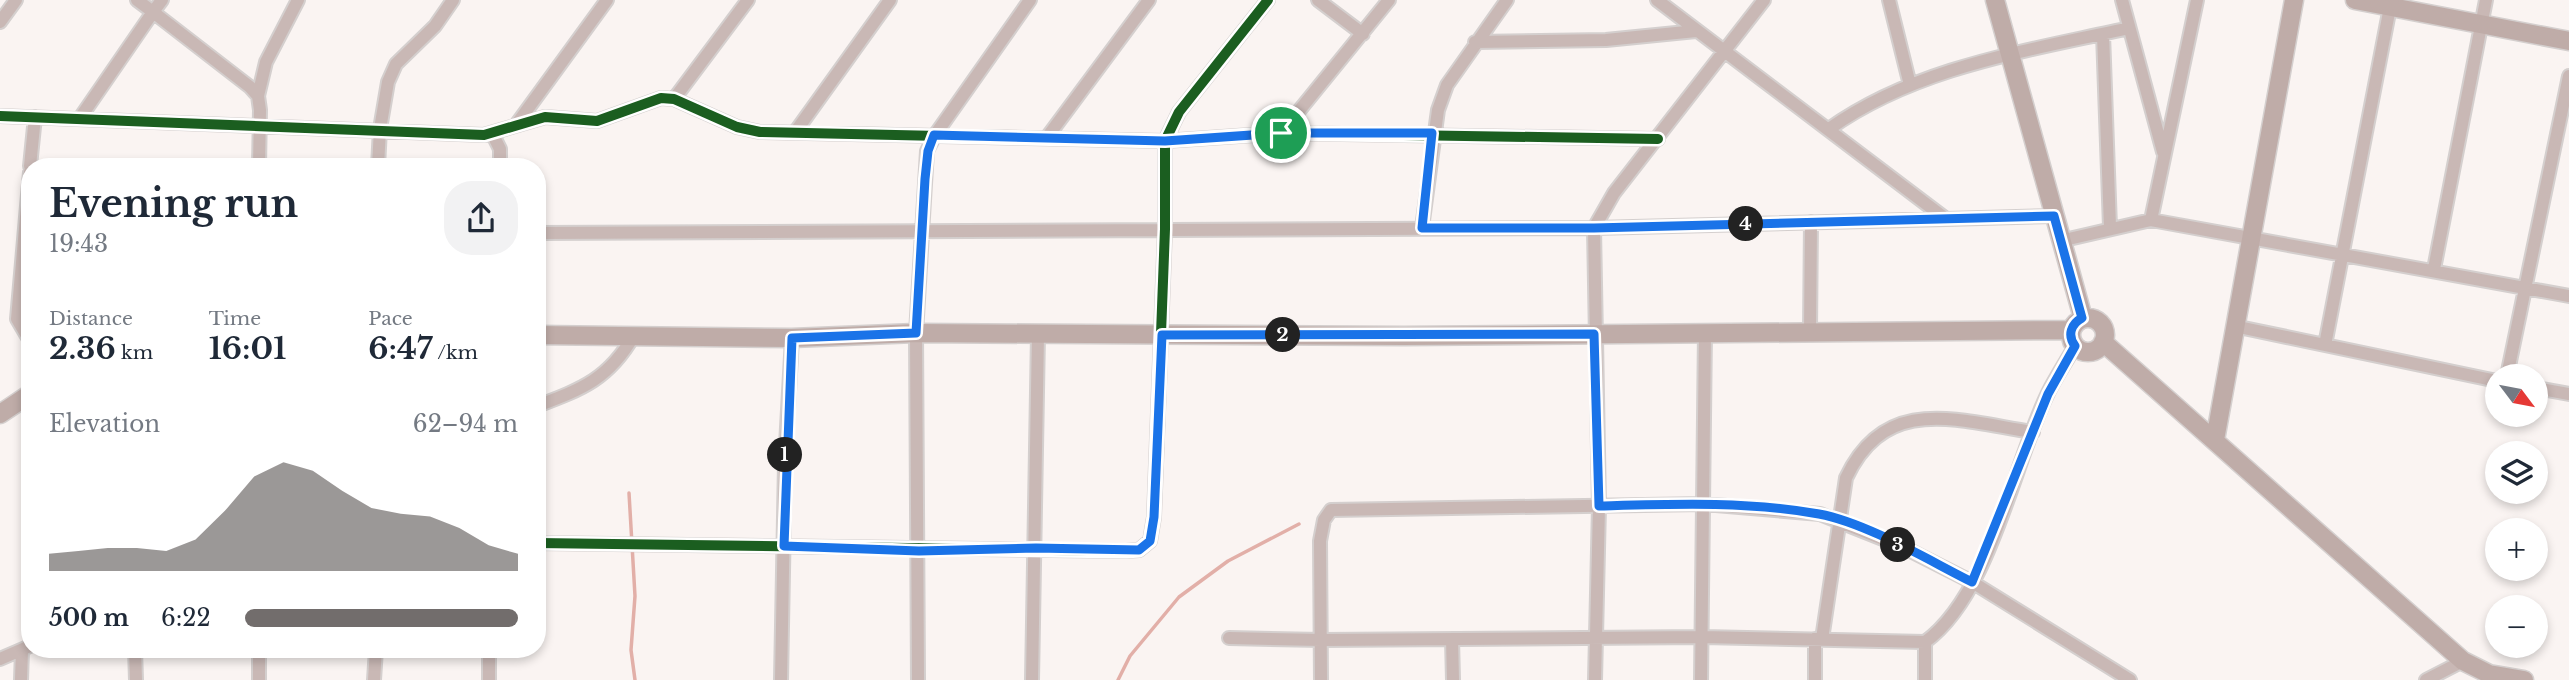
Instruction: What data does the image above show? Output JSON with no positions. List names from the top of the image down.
{
  "north": "bottom right",
  "page": {
    "heading": ["Evening run", "19:43"],
    "pins": [
      "4",
      "2",
      "1",
      "3"
    ],
    "stats": [
      ["Distance", "2.36 km"],
      ["Time", "16:01"],
      ["Pace", "6:47 /km"]
    ],
    "map_buttons": ["+", "−"],
    "chart": ["Elevation", "62–94 m"],
    "list": [
      {
        "name": "500 m",
        "note": "6:22"
      }
    ]
  }
}
